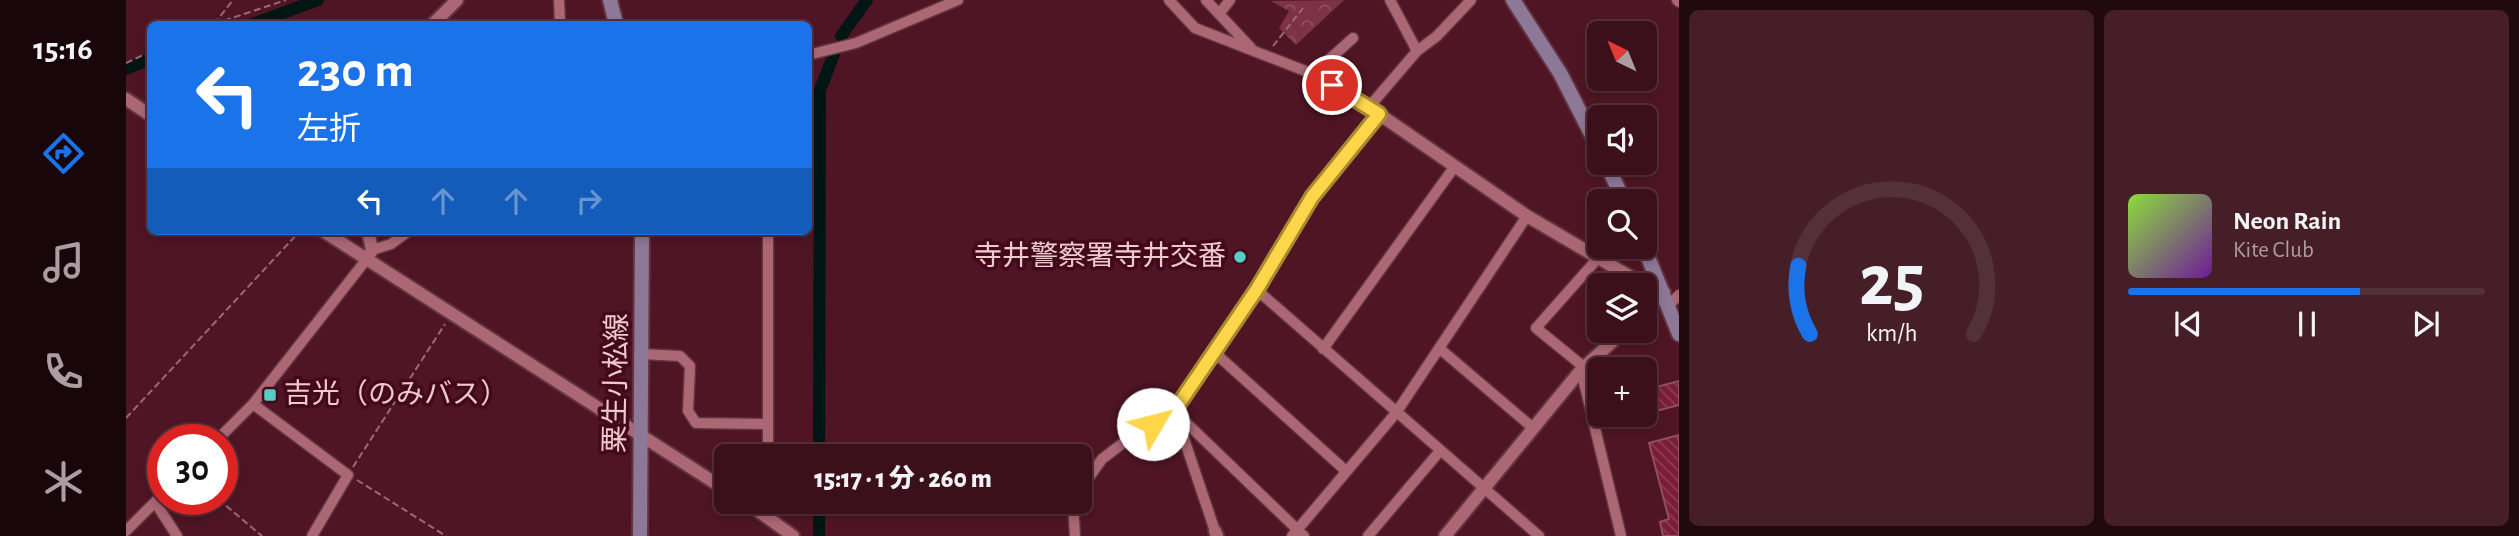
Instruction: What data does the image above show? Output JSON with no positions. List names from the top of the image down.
{
  "streets": {
    "main road": ["粟生小松線"]
  },
  "places": {
    "other": ["寺井警察署寺井交番"],
    "transit": ["吉光（のみバス）"]
  },
  "north": "top left",
  "page": {
    "tabs": "15:16",
    "map_buttons": "+",
    "turn": ["230 m", "左折"],
    "song": ["Neon Rain", "Kite Club"],
    "limit": "30",
    "trip": "15:17 · 1 分 · 260 m",
    "gauge": ["25", "km/h"]
  }
}
